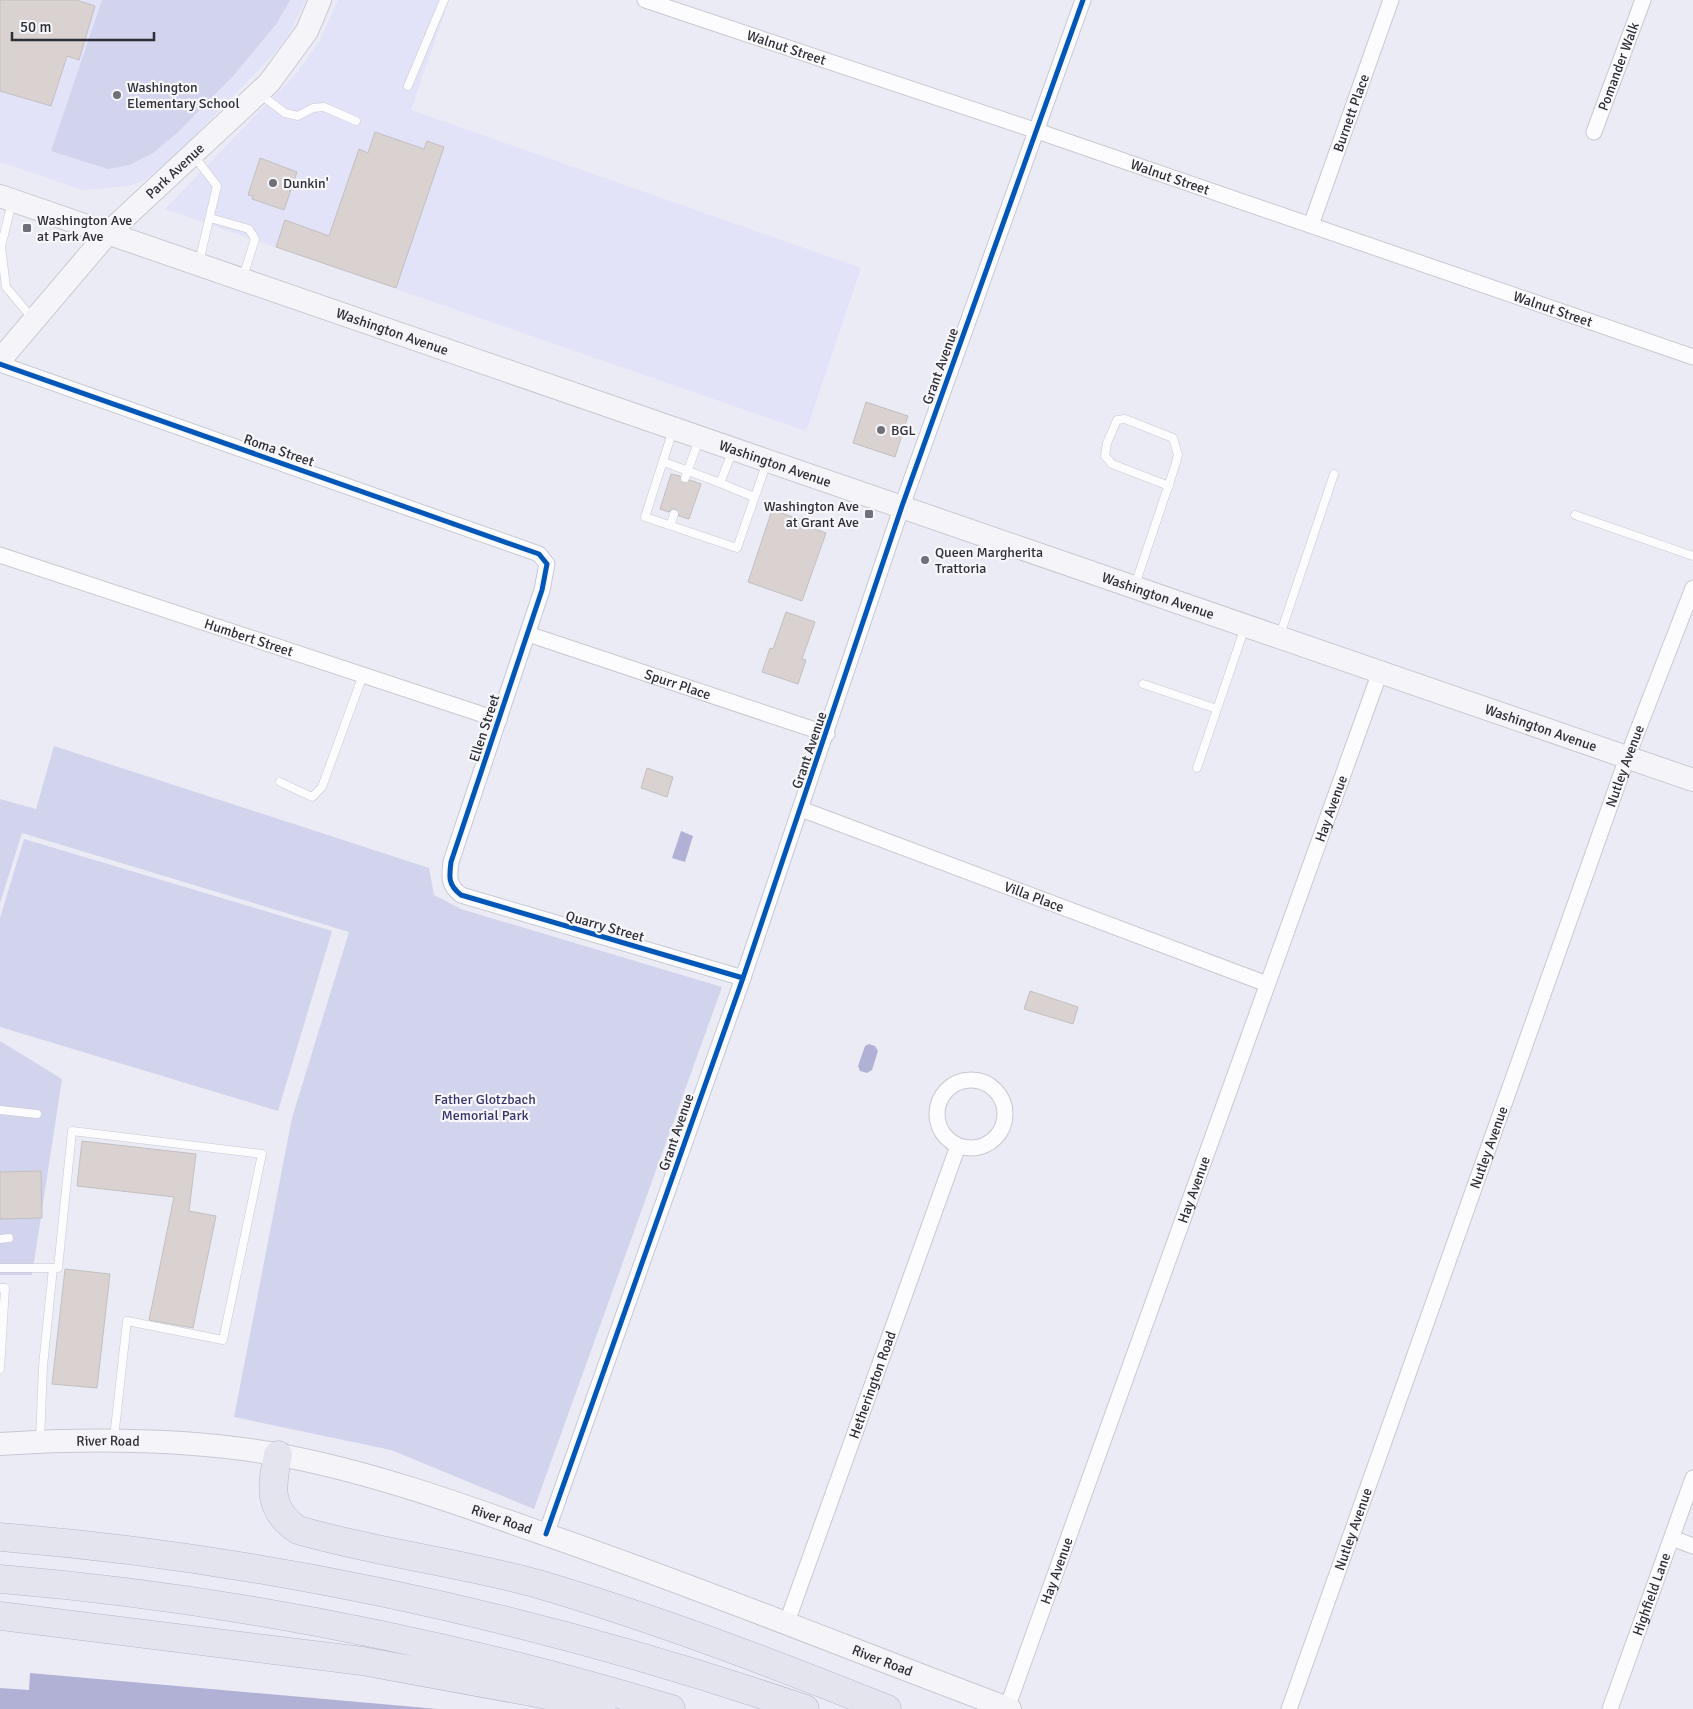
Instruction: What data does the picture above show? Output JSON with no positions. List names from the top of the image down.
{
  "streets": {
    "main road": ["Park Avenue", "Washington Avenue", "River Road"],
    "street": [
      "Walnut Street",
      "Pomander Walk",
      "Burnett Place",
      "Grant Avenue",
      "Roma Street",
      "Humbert Street",
      "Spurr Place",
      "Ellen Street",
      "Nutley Avenue",
      "Hay Avenue",
      "Villa Place",
      "Quarry Street",
      "Hetherington Road",
      "Highfield Lane"
    ]
  },
  "crossings": [
    ["Walnut Street", "Burnett Place"],
    ["Walnut Street", "Grant Avenue"],
    ["Park Avenue", "Washington Avenue"],
    ["Park Avenue", "Roma Street"],
    ["Washington Avenue", "Grant Avenue"],
    ["Washington Avenue", "Nutley Avenue"],
    ["Washington Avenue", "Hay Avenue"],
    ["Grant Avenue", "Spurr Place"],
    ["Grant Avenue", "Villa Place"],
    ["Grant Avenue", "Quarry Street"],
    ["Grant Avenue", "River Road"],
    ["Roma Street", "Ellen Street"],
    ["Humbert Street", "Ellen Street"],
    ["Spurr Place", "Ellen Street"],
    ["Ellen Street", "Quarry Street"],
    ["Hay Avenue", "Villa Place"],
    ["Hay Avenue", "River Road"],
    ["Hetherington Road", "River Road"]
  ],
  "parks": ["Father Glotzbach Memorial Park"],
  "places": {
    "other": [
      "Washington Elementary School",
      "Dunkin'",
      "BGL",
      "Queen Margherita Trattoria"
    ],
    "transit": ["Washington Ave at Park Ave", "Washington Ave at Grant Ave"]
  },
  "scale_bar": "50 m"
}
